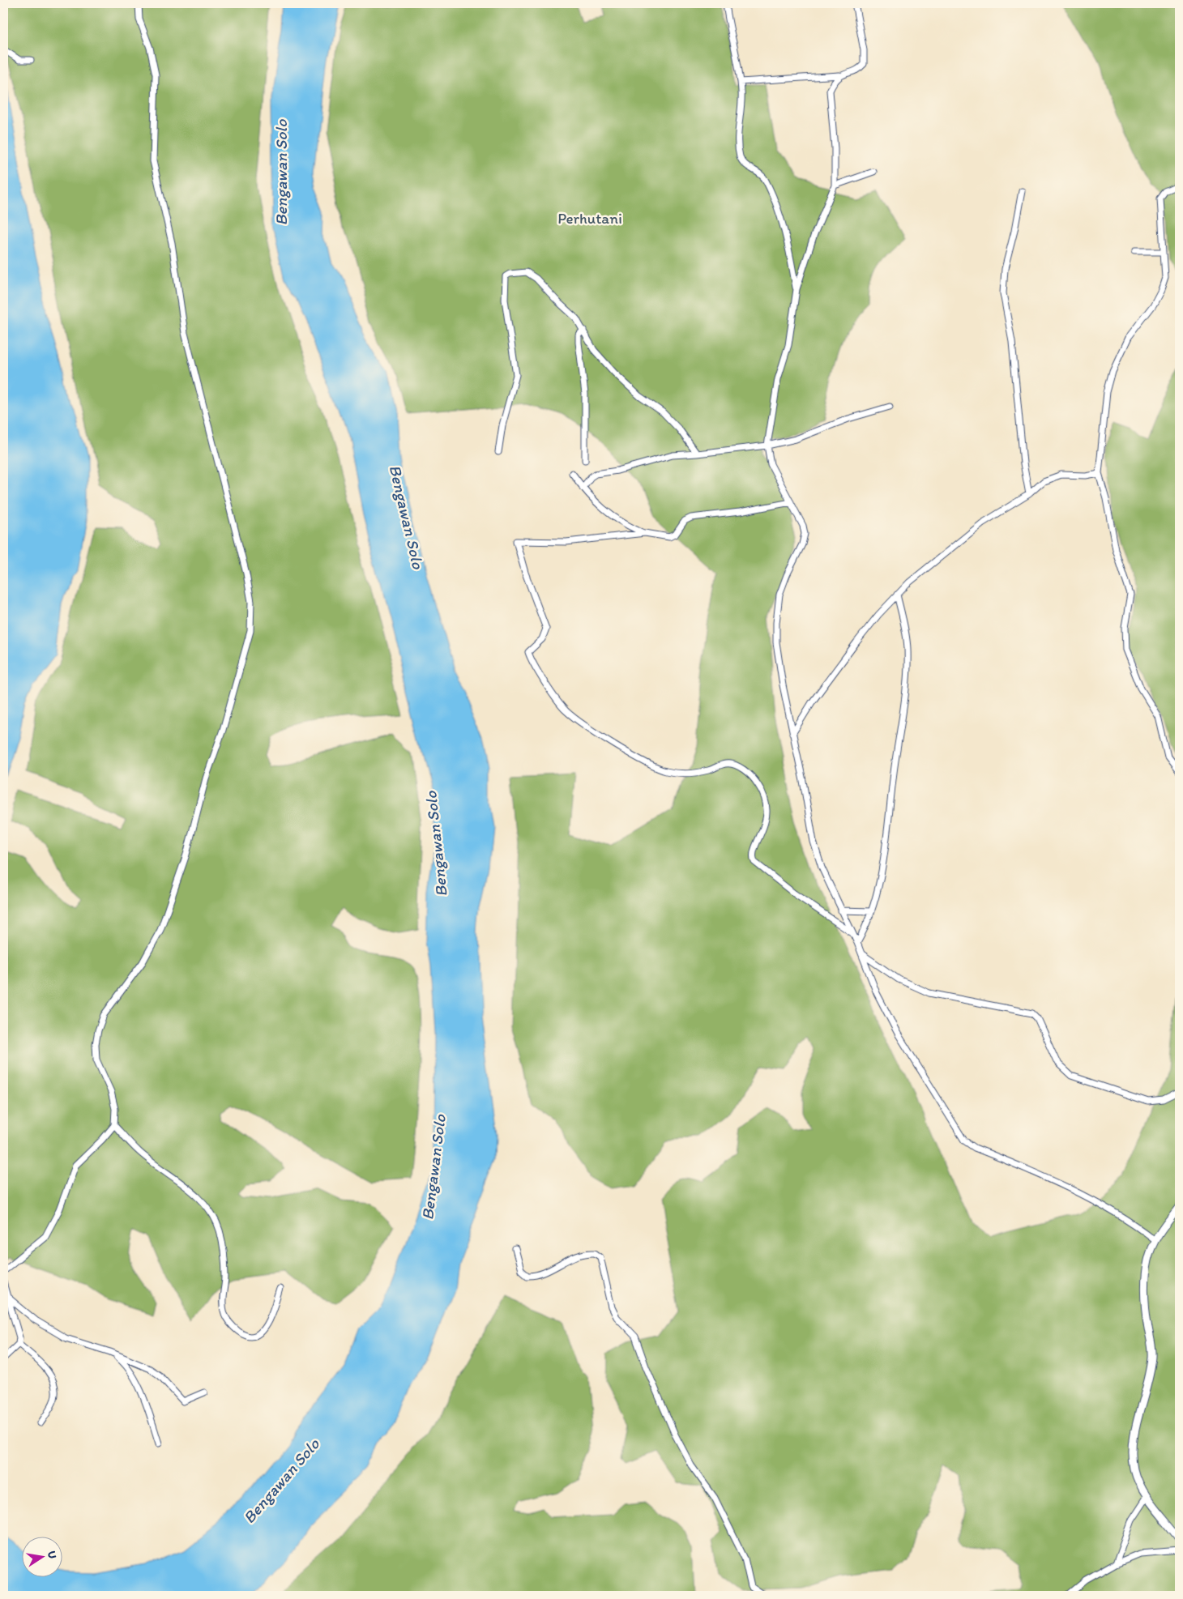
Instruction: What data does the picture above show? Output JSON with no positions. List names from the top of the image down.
{
  "water": ["Bengawan Solo"],
  "parks": ["Perhutani"],
  "north": "right"
}
